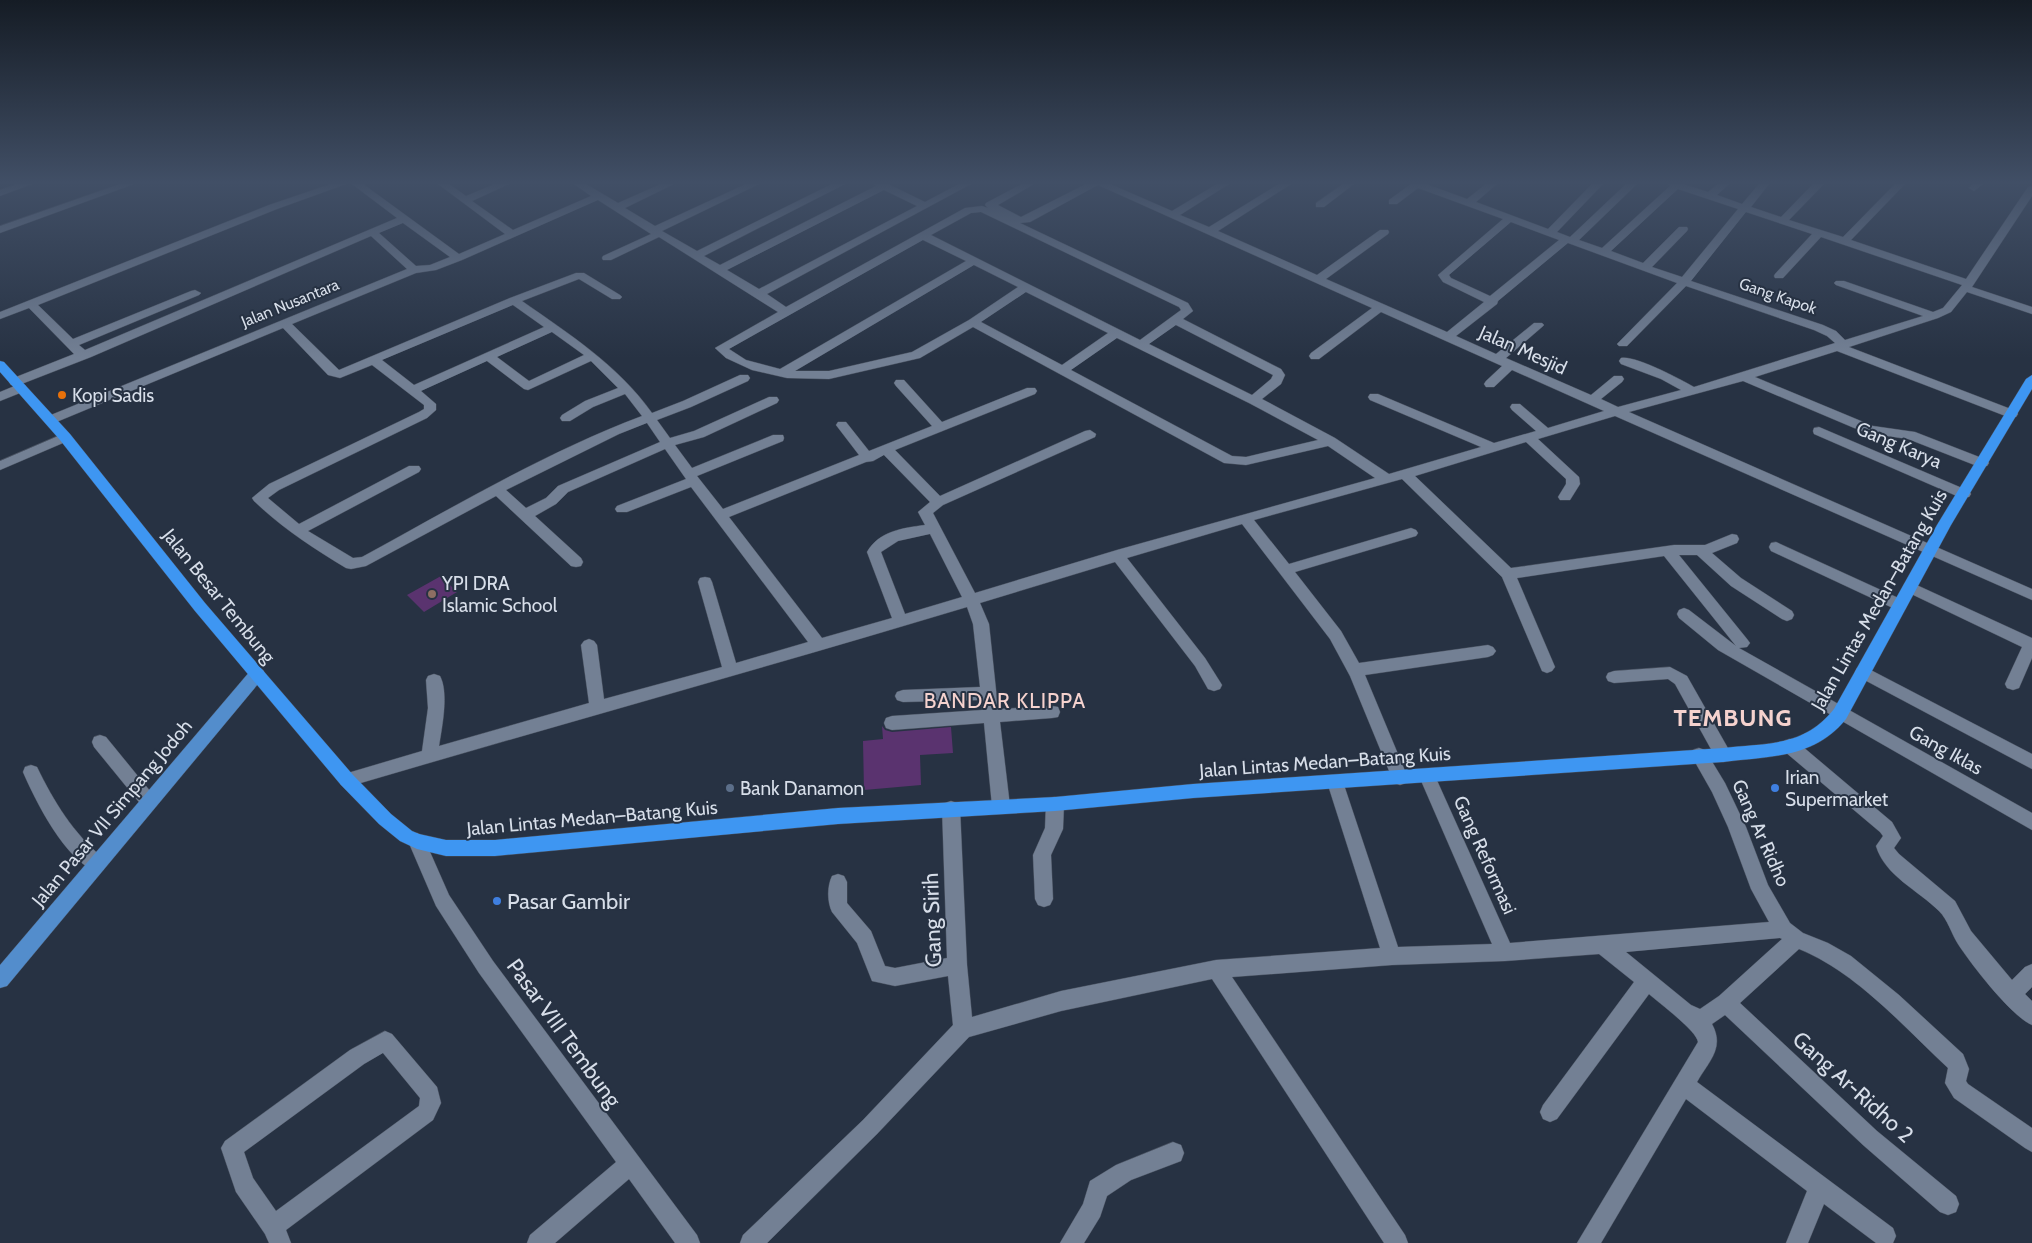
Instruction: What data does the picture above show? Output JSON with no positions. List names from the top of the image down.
{
  "streets": {
    "highway": ["Jalan Besar Tembung", "Jalan Lintas Medan–Batang Kuis"],
    "main road": ["Jalan Pasar VII Simpang Jodoh"],
    "street": [
      "Gang Kapok",
      "Jalan Nusantara",
      "Jalan Mesjid",
      "Gang Karya",
      "Gang Iklas",
      "Gang Ar Ridho",
      "Gang Reformasi",
      "Gang Sirih",
      "Pasar VIII Tembung",
      "Gang Ar-Ridho 2"
    ]
  },
  "crossings": [
    ["Gang Kapok", "Jalan Lintas Medan–Batang Kuis"],
    ["Jalan Nusantara", "Jalan Besar Tembung"],
    ["Jalan Mesjid", "Jalan Lintas Medan–Batang Kuis"],
    ["Gang Karya", "Jalan Lintas Medan–Batang Kuis"],
    ["Jalan Besar Tembung", "Jalan Lintas Medan–Batang Kuis"],
    ["Jalan Besar Tembung", "Jalan Pasar VII Simpang Jodoh"],
    ["Jalan Besar Tembung", "Pasar VIII Tembung"],
    ["Jalan Lintas Medan–Batang Kuis", "Gang Iklas"],
    ["Jalan Lintas Medan–Batang Kuis", "Gang Ar Ridho"],
    ["Jalan Lintas Medan–Batang Kuis", "Gang Reformasi"],
    ["Jalan Lintas Medan–Batang Kuis", "Gang Sirih"],
    ["Jalan Lintas Medan–Batang Kuis", "Pasar VIII Tembung"]
  ],
  "districts": ["BANDAR KLIPPA", "TEMBUNG"],
  "places": [
    "Kopi Sadis",
    "YPI DRA Islamic School",
    "Bank Danamon",
    "Irian Supermarket",
    "Pasar Gambir"
  ]
}
